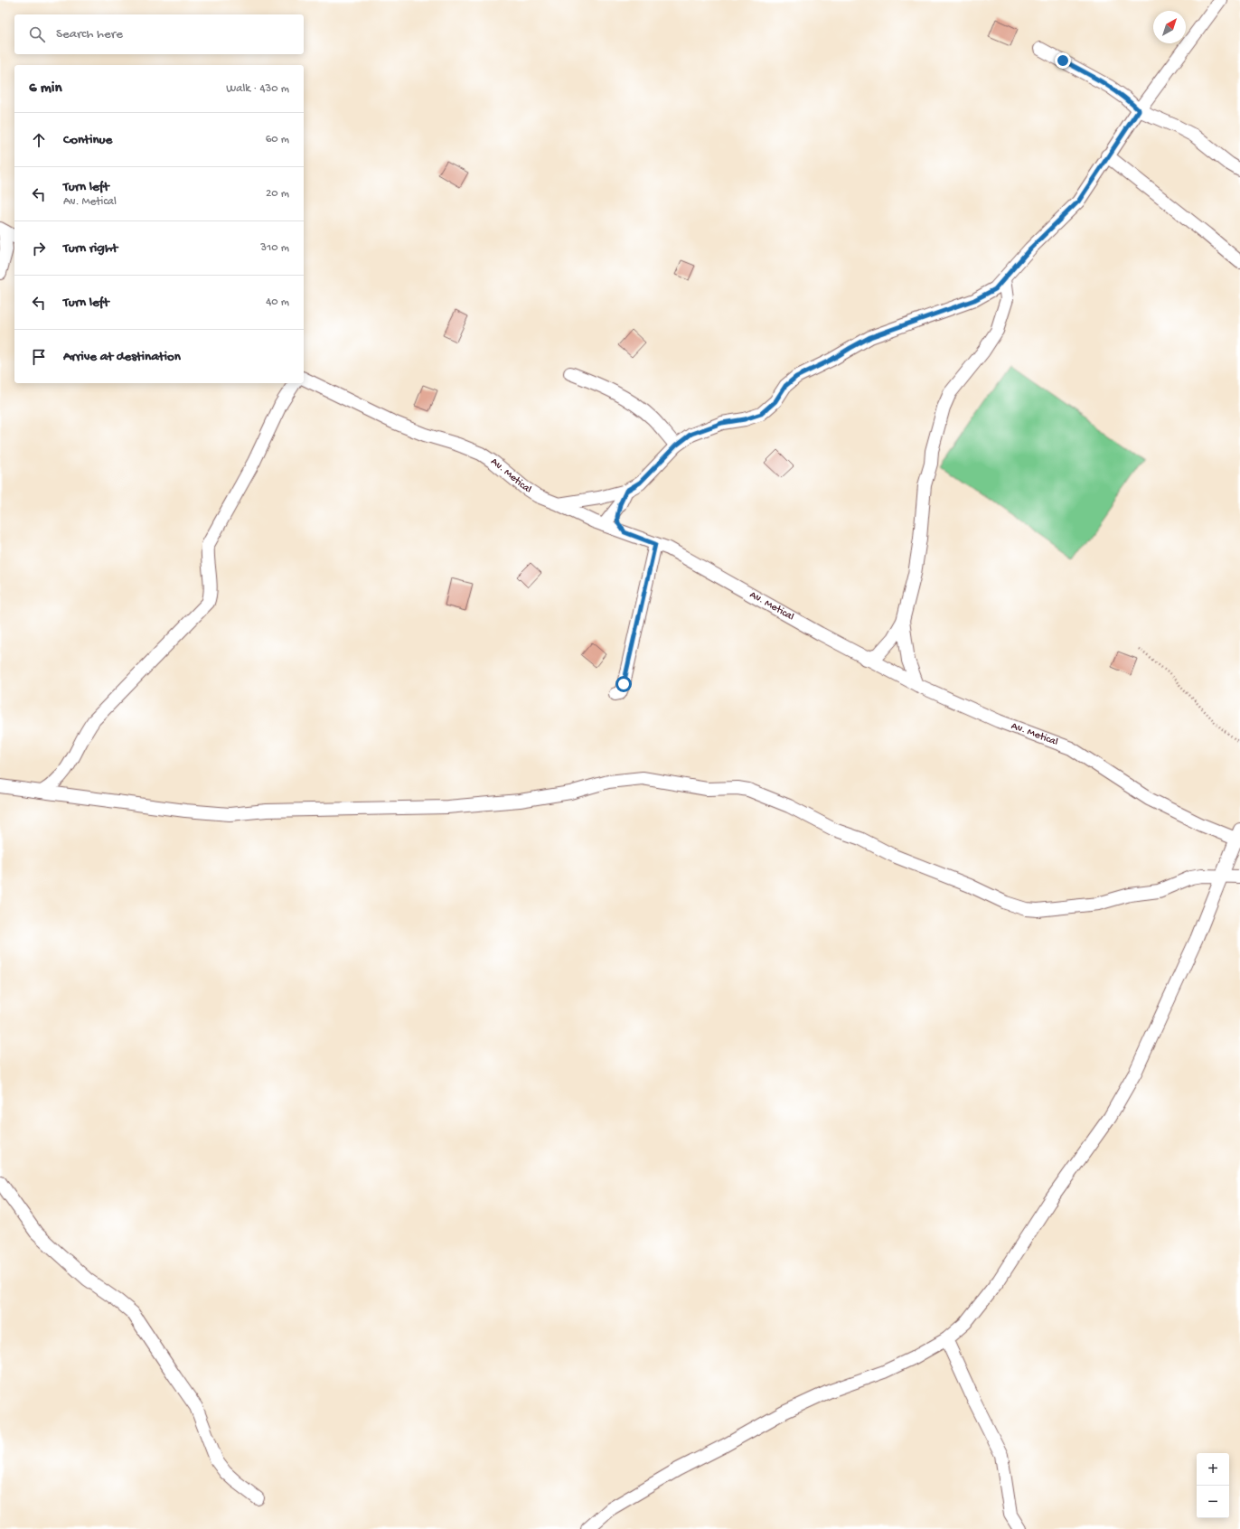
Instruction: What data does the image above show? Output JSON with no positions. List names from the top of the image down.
{
  "streets": {
    "street": ["Av. Metical"]
  },
  "north": "top right",
  "page": {
    "search": "Search here",
    "heading": ["6 min", "Walk · 430 m"],
    "list": [
      ["Continue", "60 m"],
      ["Turn left", "Av. Metical", "20 m"],
      ["Turn right", "310 m"],
      ["Turn left", "40 m"],
      "Arrive at destination"
    ],
    "map_buttons": ["+", "−"]
  }
}
